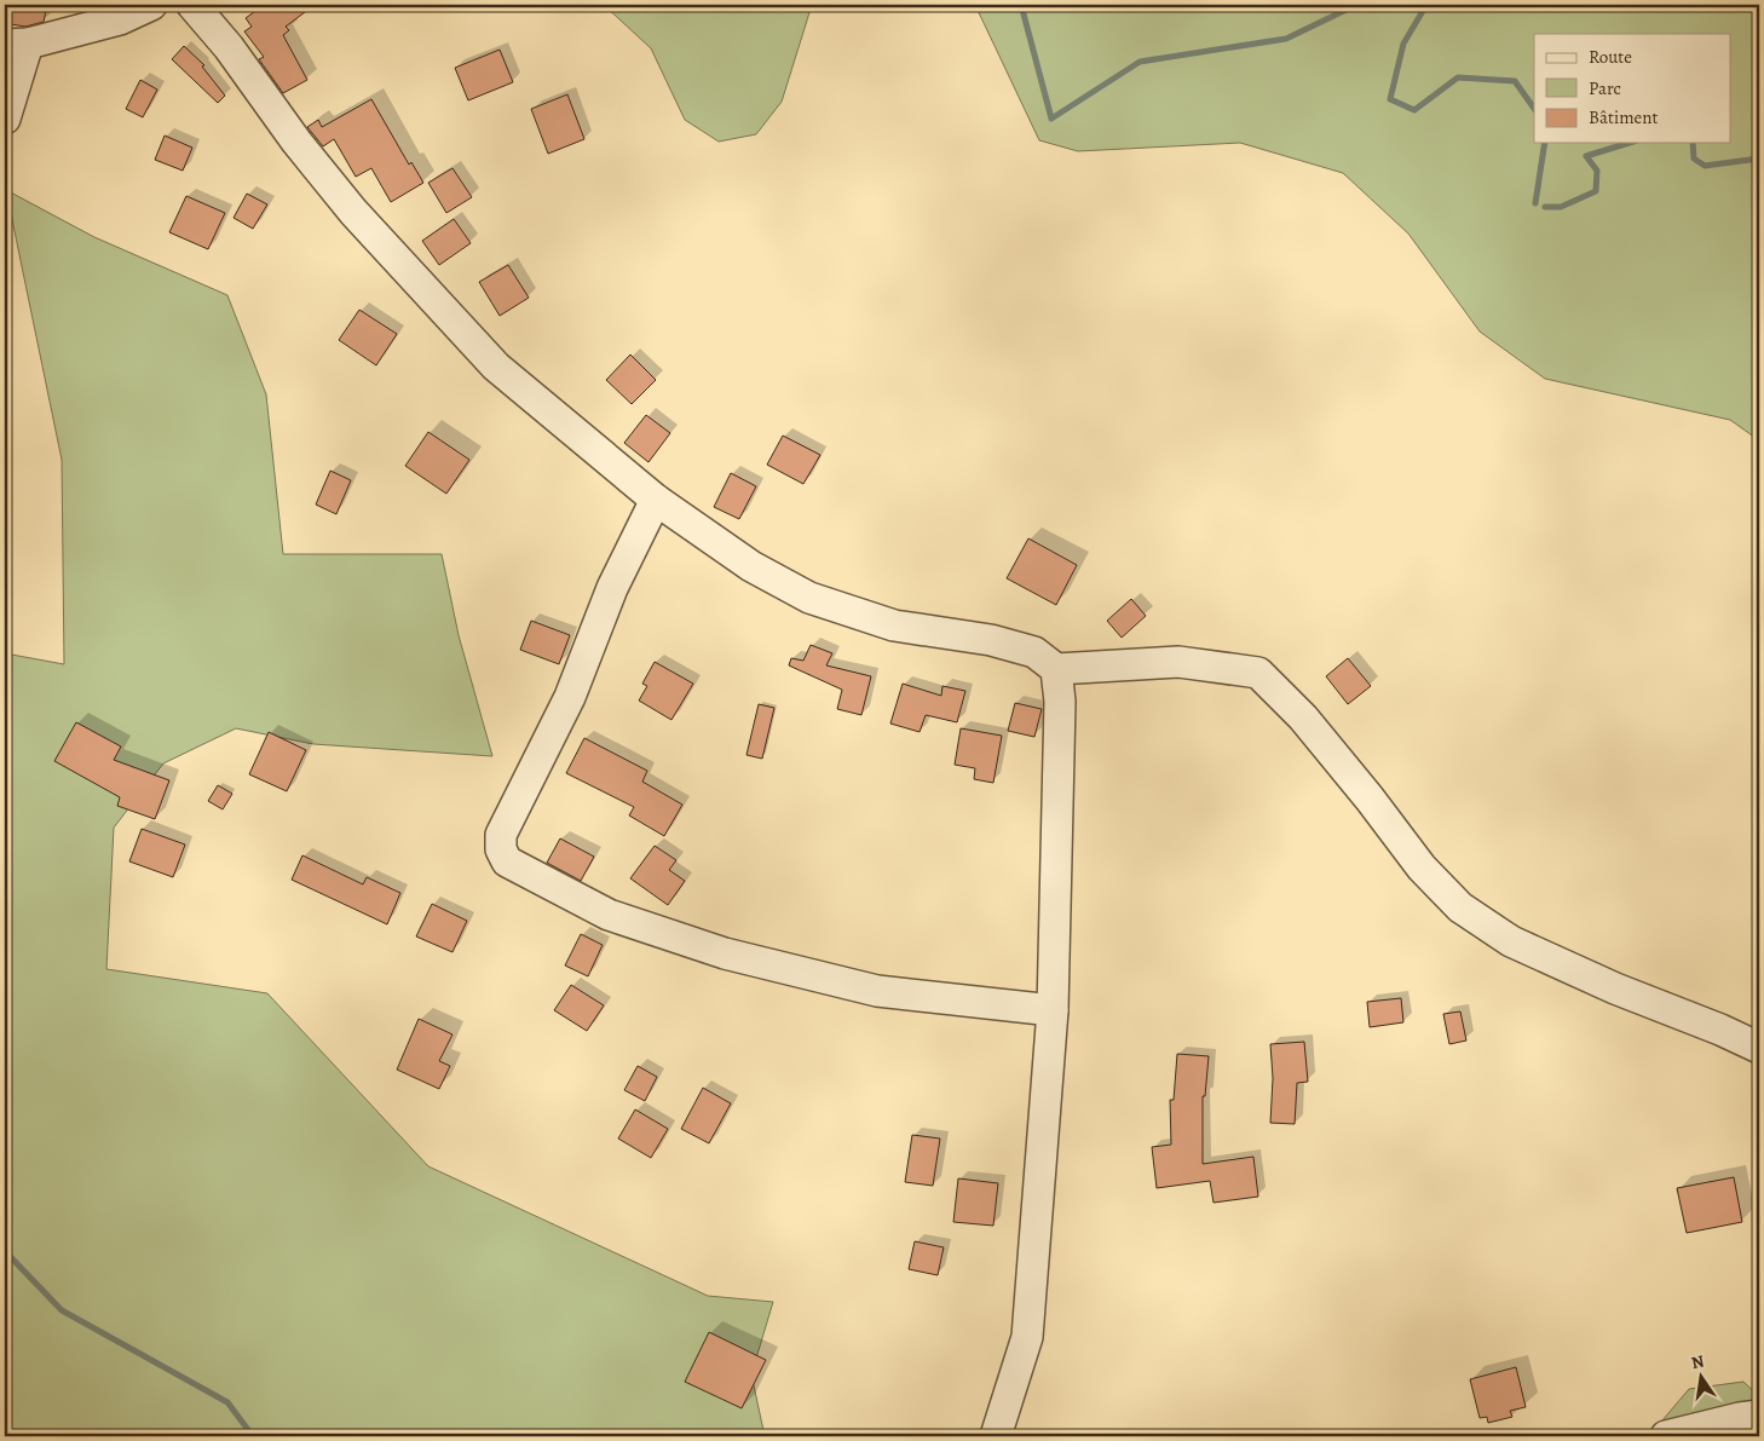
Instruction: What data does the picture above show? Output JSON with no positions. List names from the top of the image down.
{
  "legend": ["Route", "Parc", "Bâtiment"],
  "north": "top"
}
